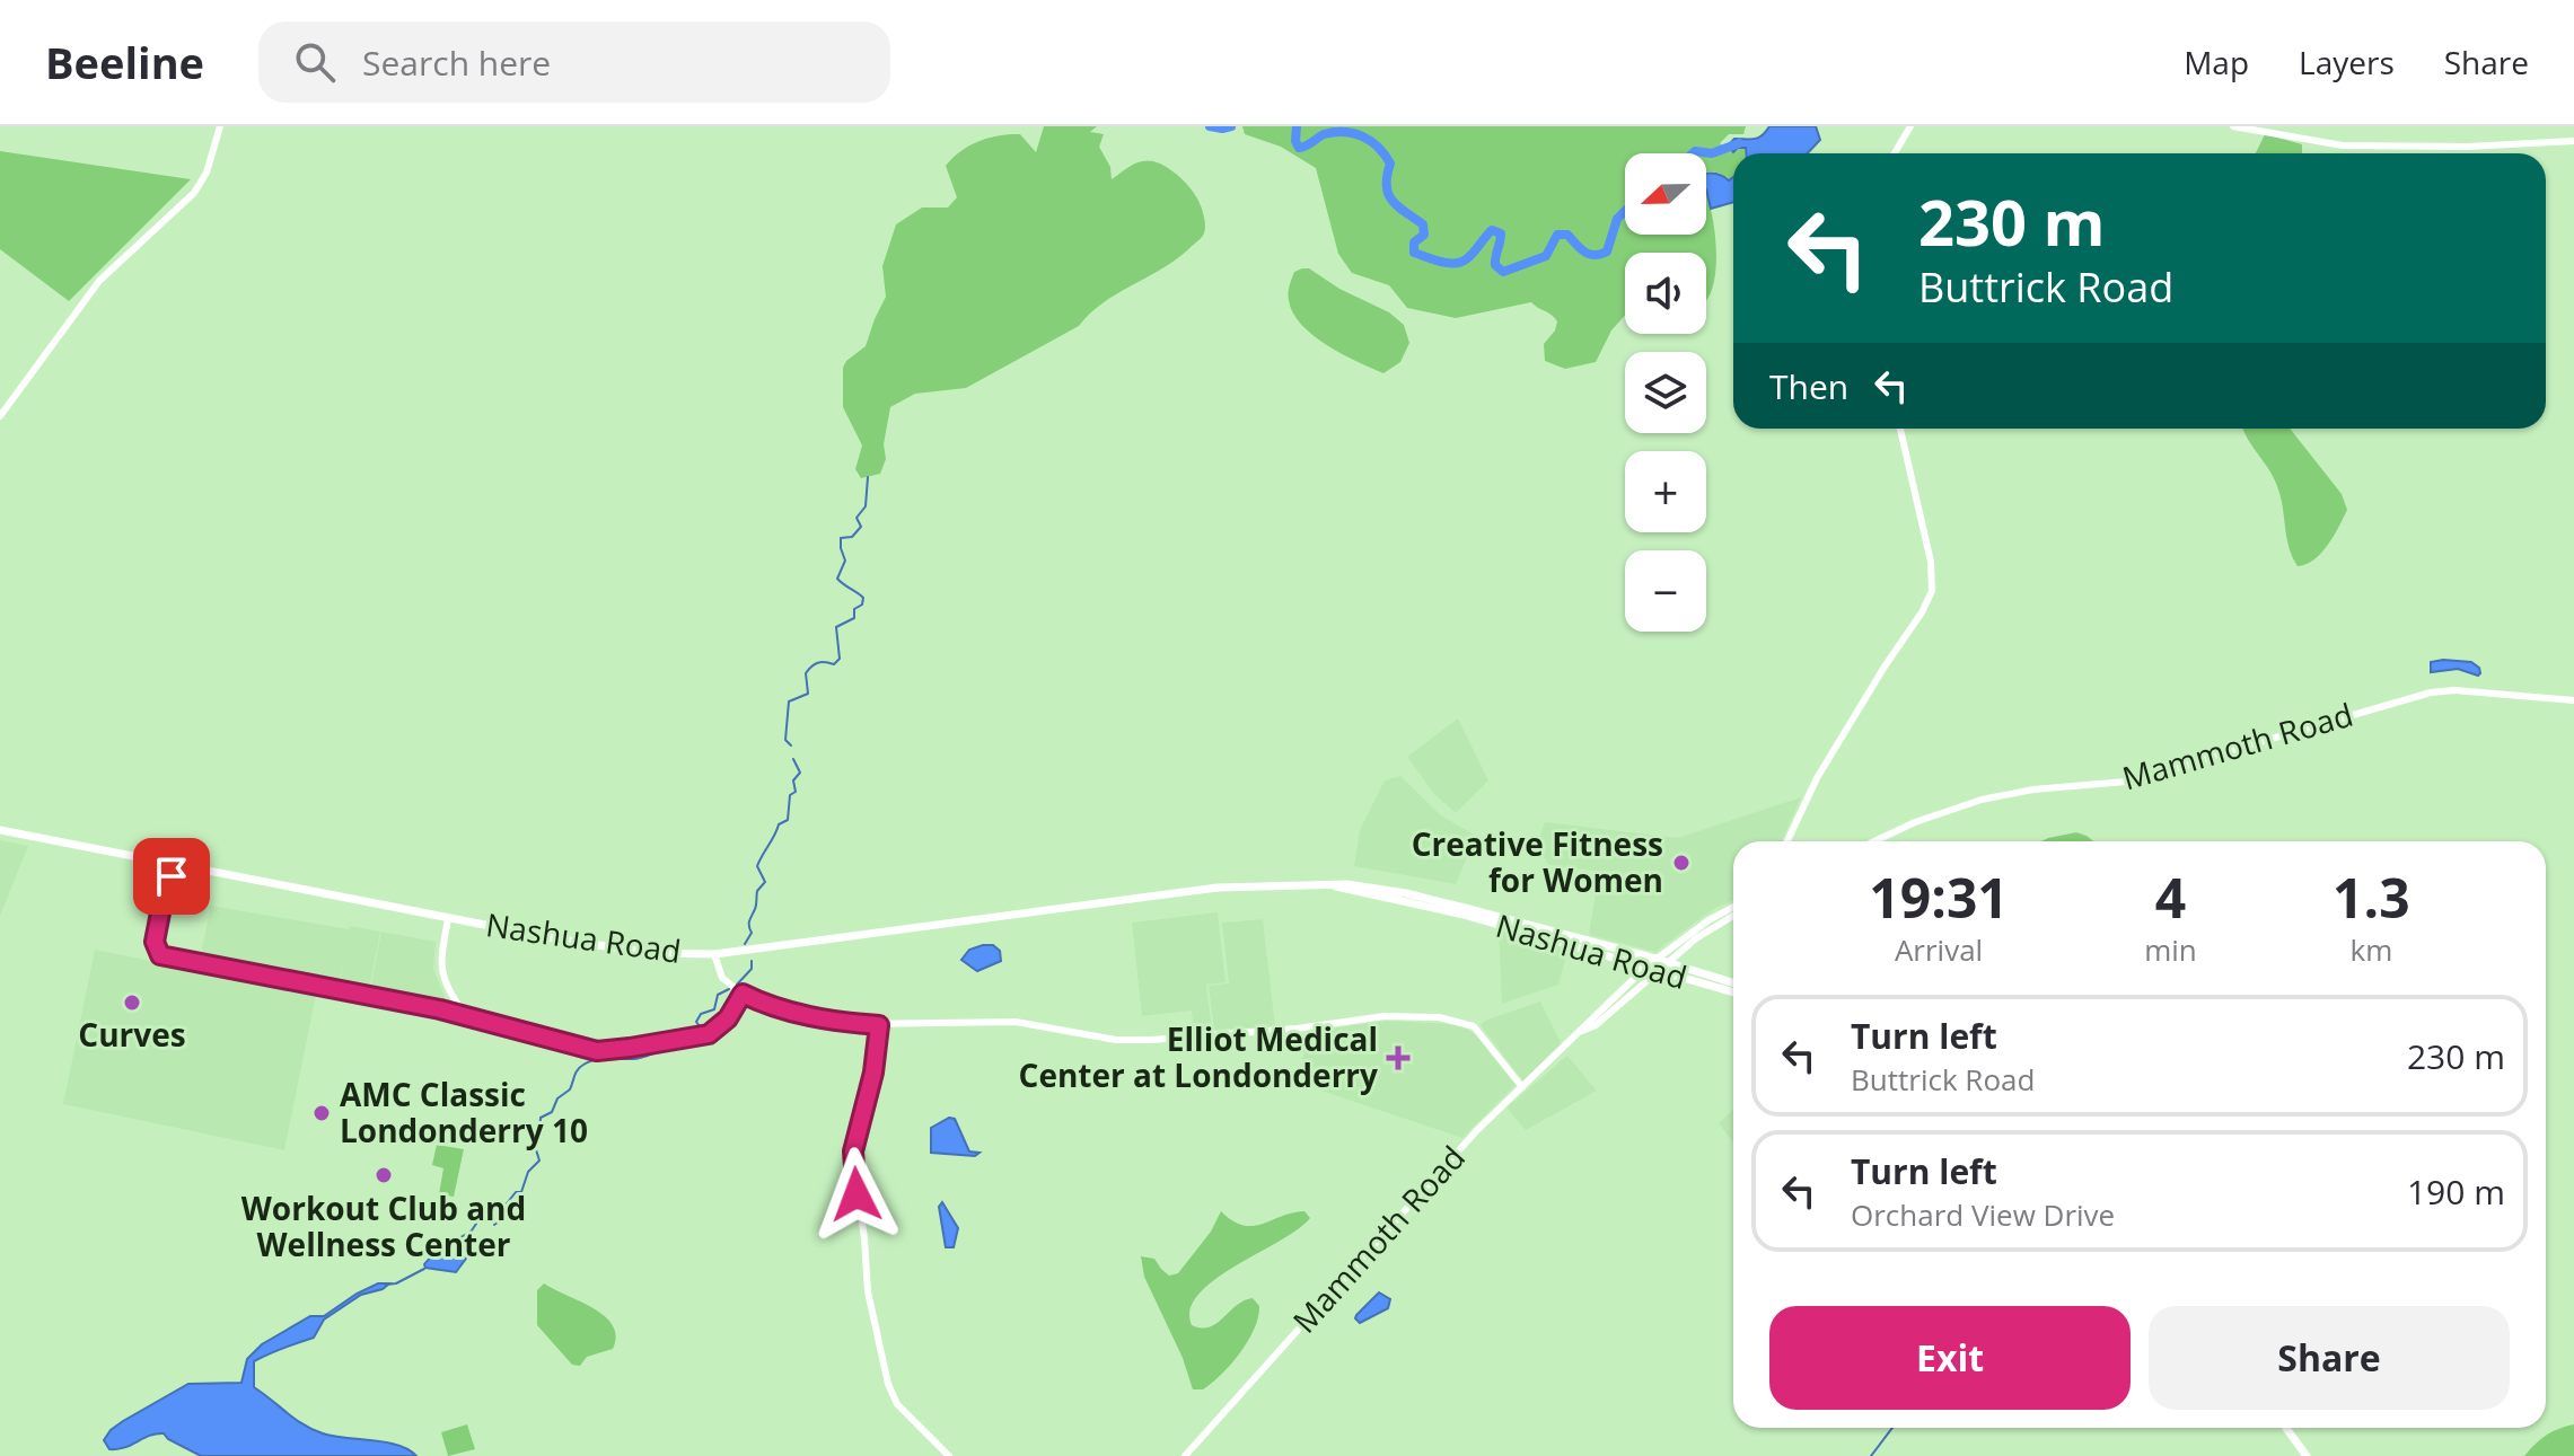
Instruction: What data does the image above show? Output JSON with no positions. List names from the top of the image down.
{
  "streets": {
    "main road": ["Nashua Road"],
    "street": ["Mammoth Road"]
  },
  "crossings": [
    ["Mammoth Road", "Nashua Road"]
  ],
  "places": {
    "other": [
      "Creative Fitness for Women",
      "Curves",
      "AMC Classic Londonderry 10",
      "Workout Club and Wellness Center"
    ],
    "health": ["Elliot Medical Center at Londonderry"]
  },
  "north": "left",
  "page": {
    "header": "Beeline",
    "search": "Search here",
    "nav": ["Map", "Layers", "Share"],
    "map_buttons": ["+", "−"],
    "turn": ["230 m", "Buttrick Road"],
    "then": "Then",
    "eta": [
      "19:31",
      "Arrival",
      "4",
      "min",
      "1.3",
      "km"
    ],
    "list": [
      {
        "name": "Turn left",
        "note": "Buttrick Road",
        "value": "230 m"
      },
      {
        "name": "Turn left",
        "note": "Orchard View Drive",
        "value": "190 m"
      }
    ],
    "buttons": ["Exit", "Share"]
  }
}
